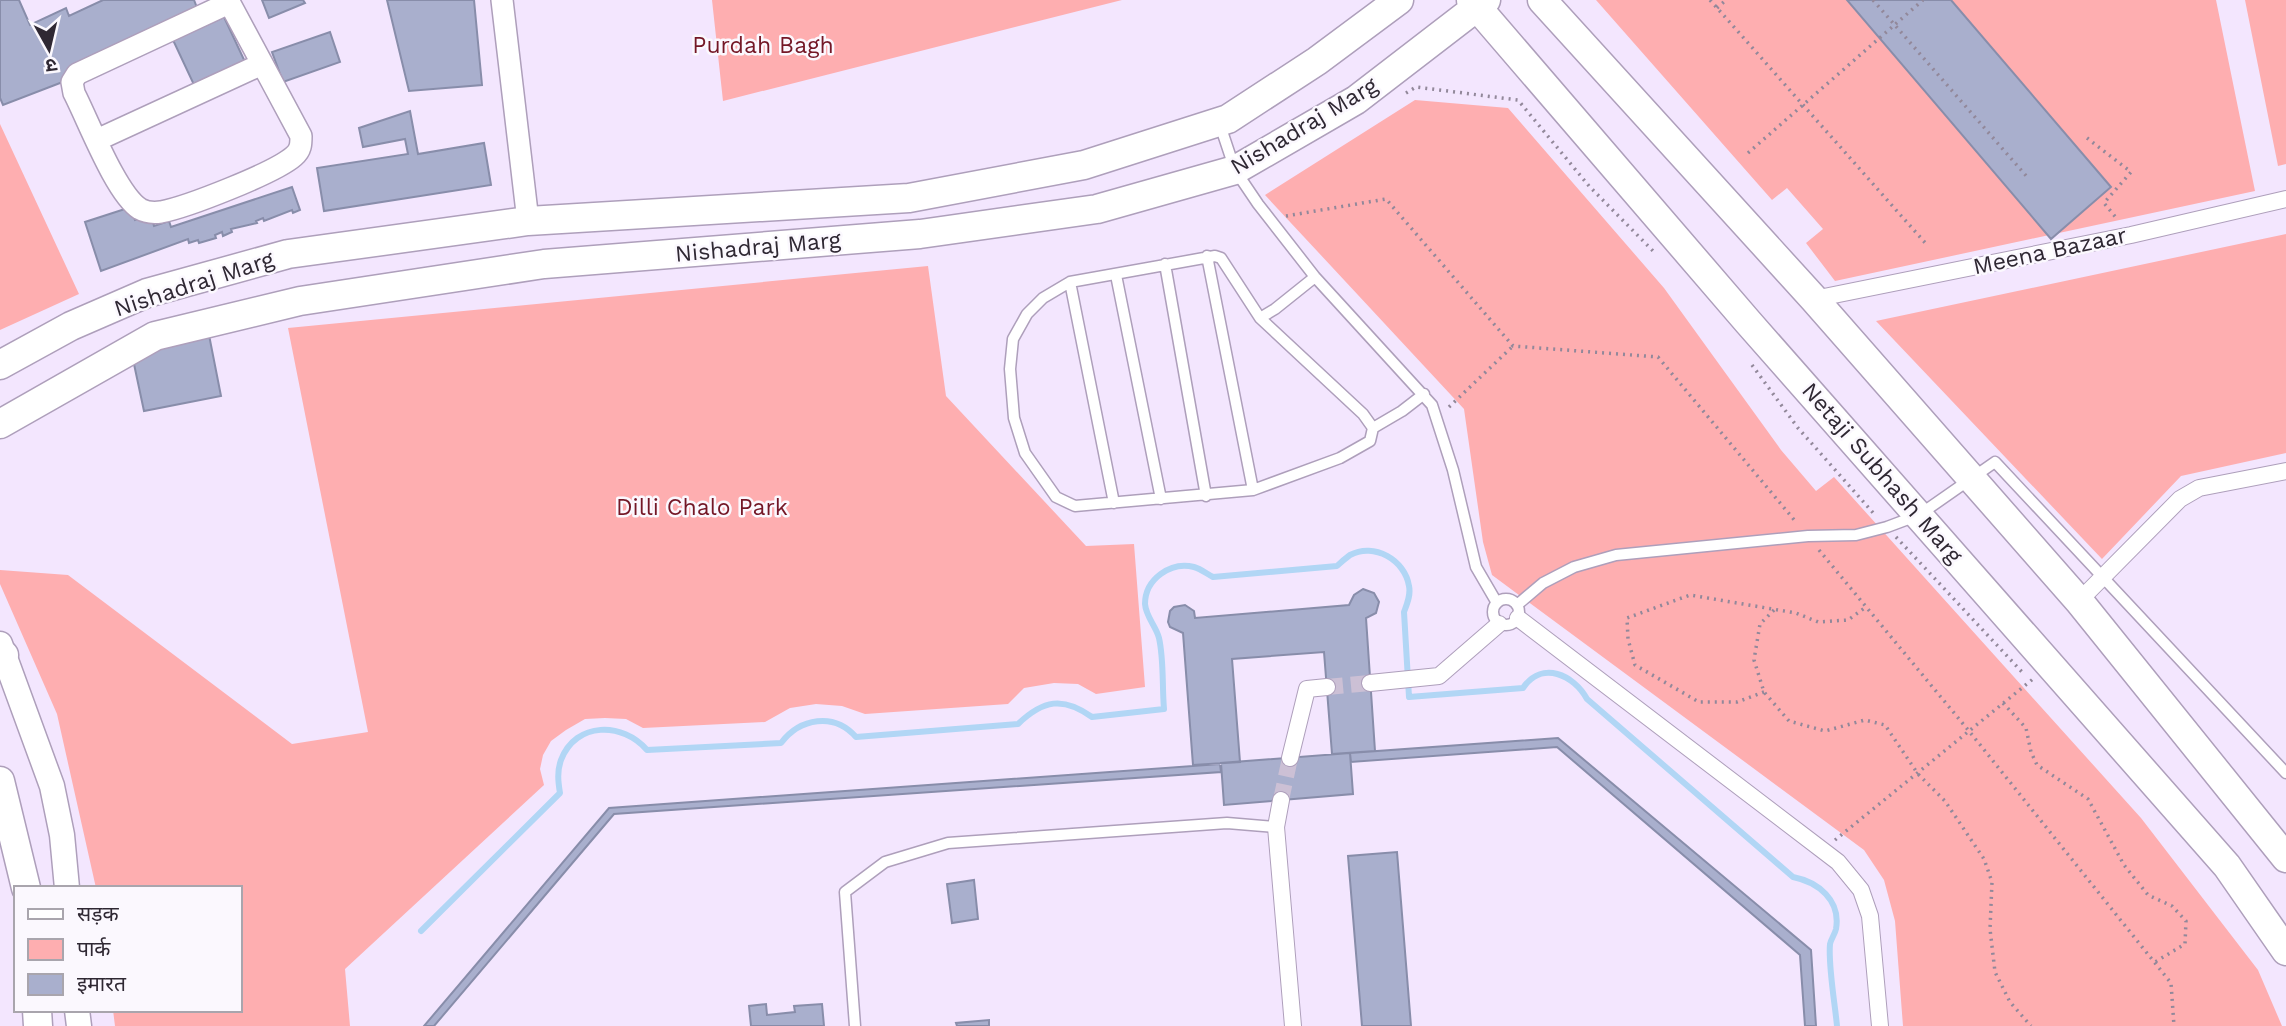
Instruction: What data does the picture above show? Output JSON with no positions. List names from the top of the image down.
{
  "streets": {
    "main road": ["Nishadraj Marg", "Netaji Subhash Marg"],
    "street": ["Meena Bazaar"]
  },
  "crossings": [
    ["Nishadraj Marg", "Netaji Subhash Marg"]
  ],
  "parks": ["Purdah Bagh", "Dilli Chalo Park"],
  "legend": ["सड़क", "पार्क", "इमारत"],
  "north": "bottom"
}
